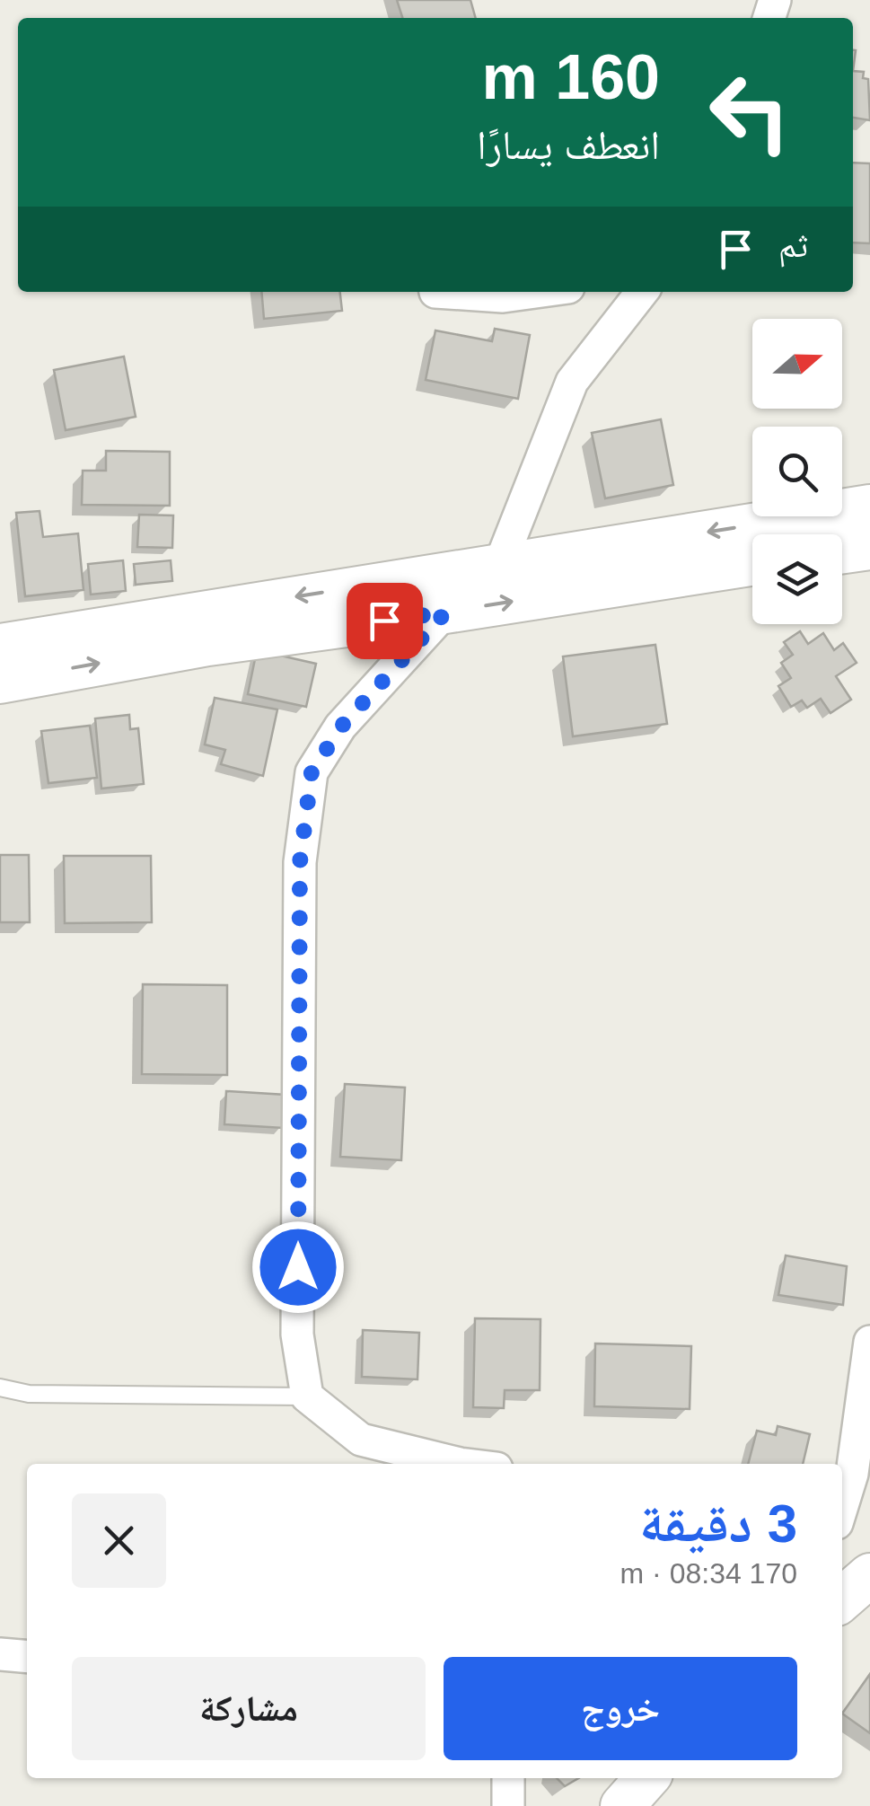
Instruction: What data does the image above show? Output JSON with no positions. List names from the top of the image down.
{
  "north": "right",
  "page": {
    "turn": ["160 m", "انعطف يسارًا"],
    "then": "ثم",
    "heading": ["3 دقيقة", "170 m · 08:34"],
    "buttons": ["خروج", "مشاركة"]
  }
}
